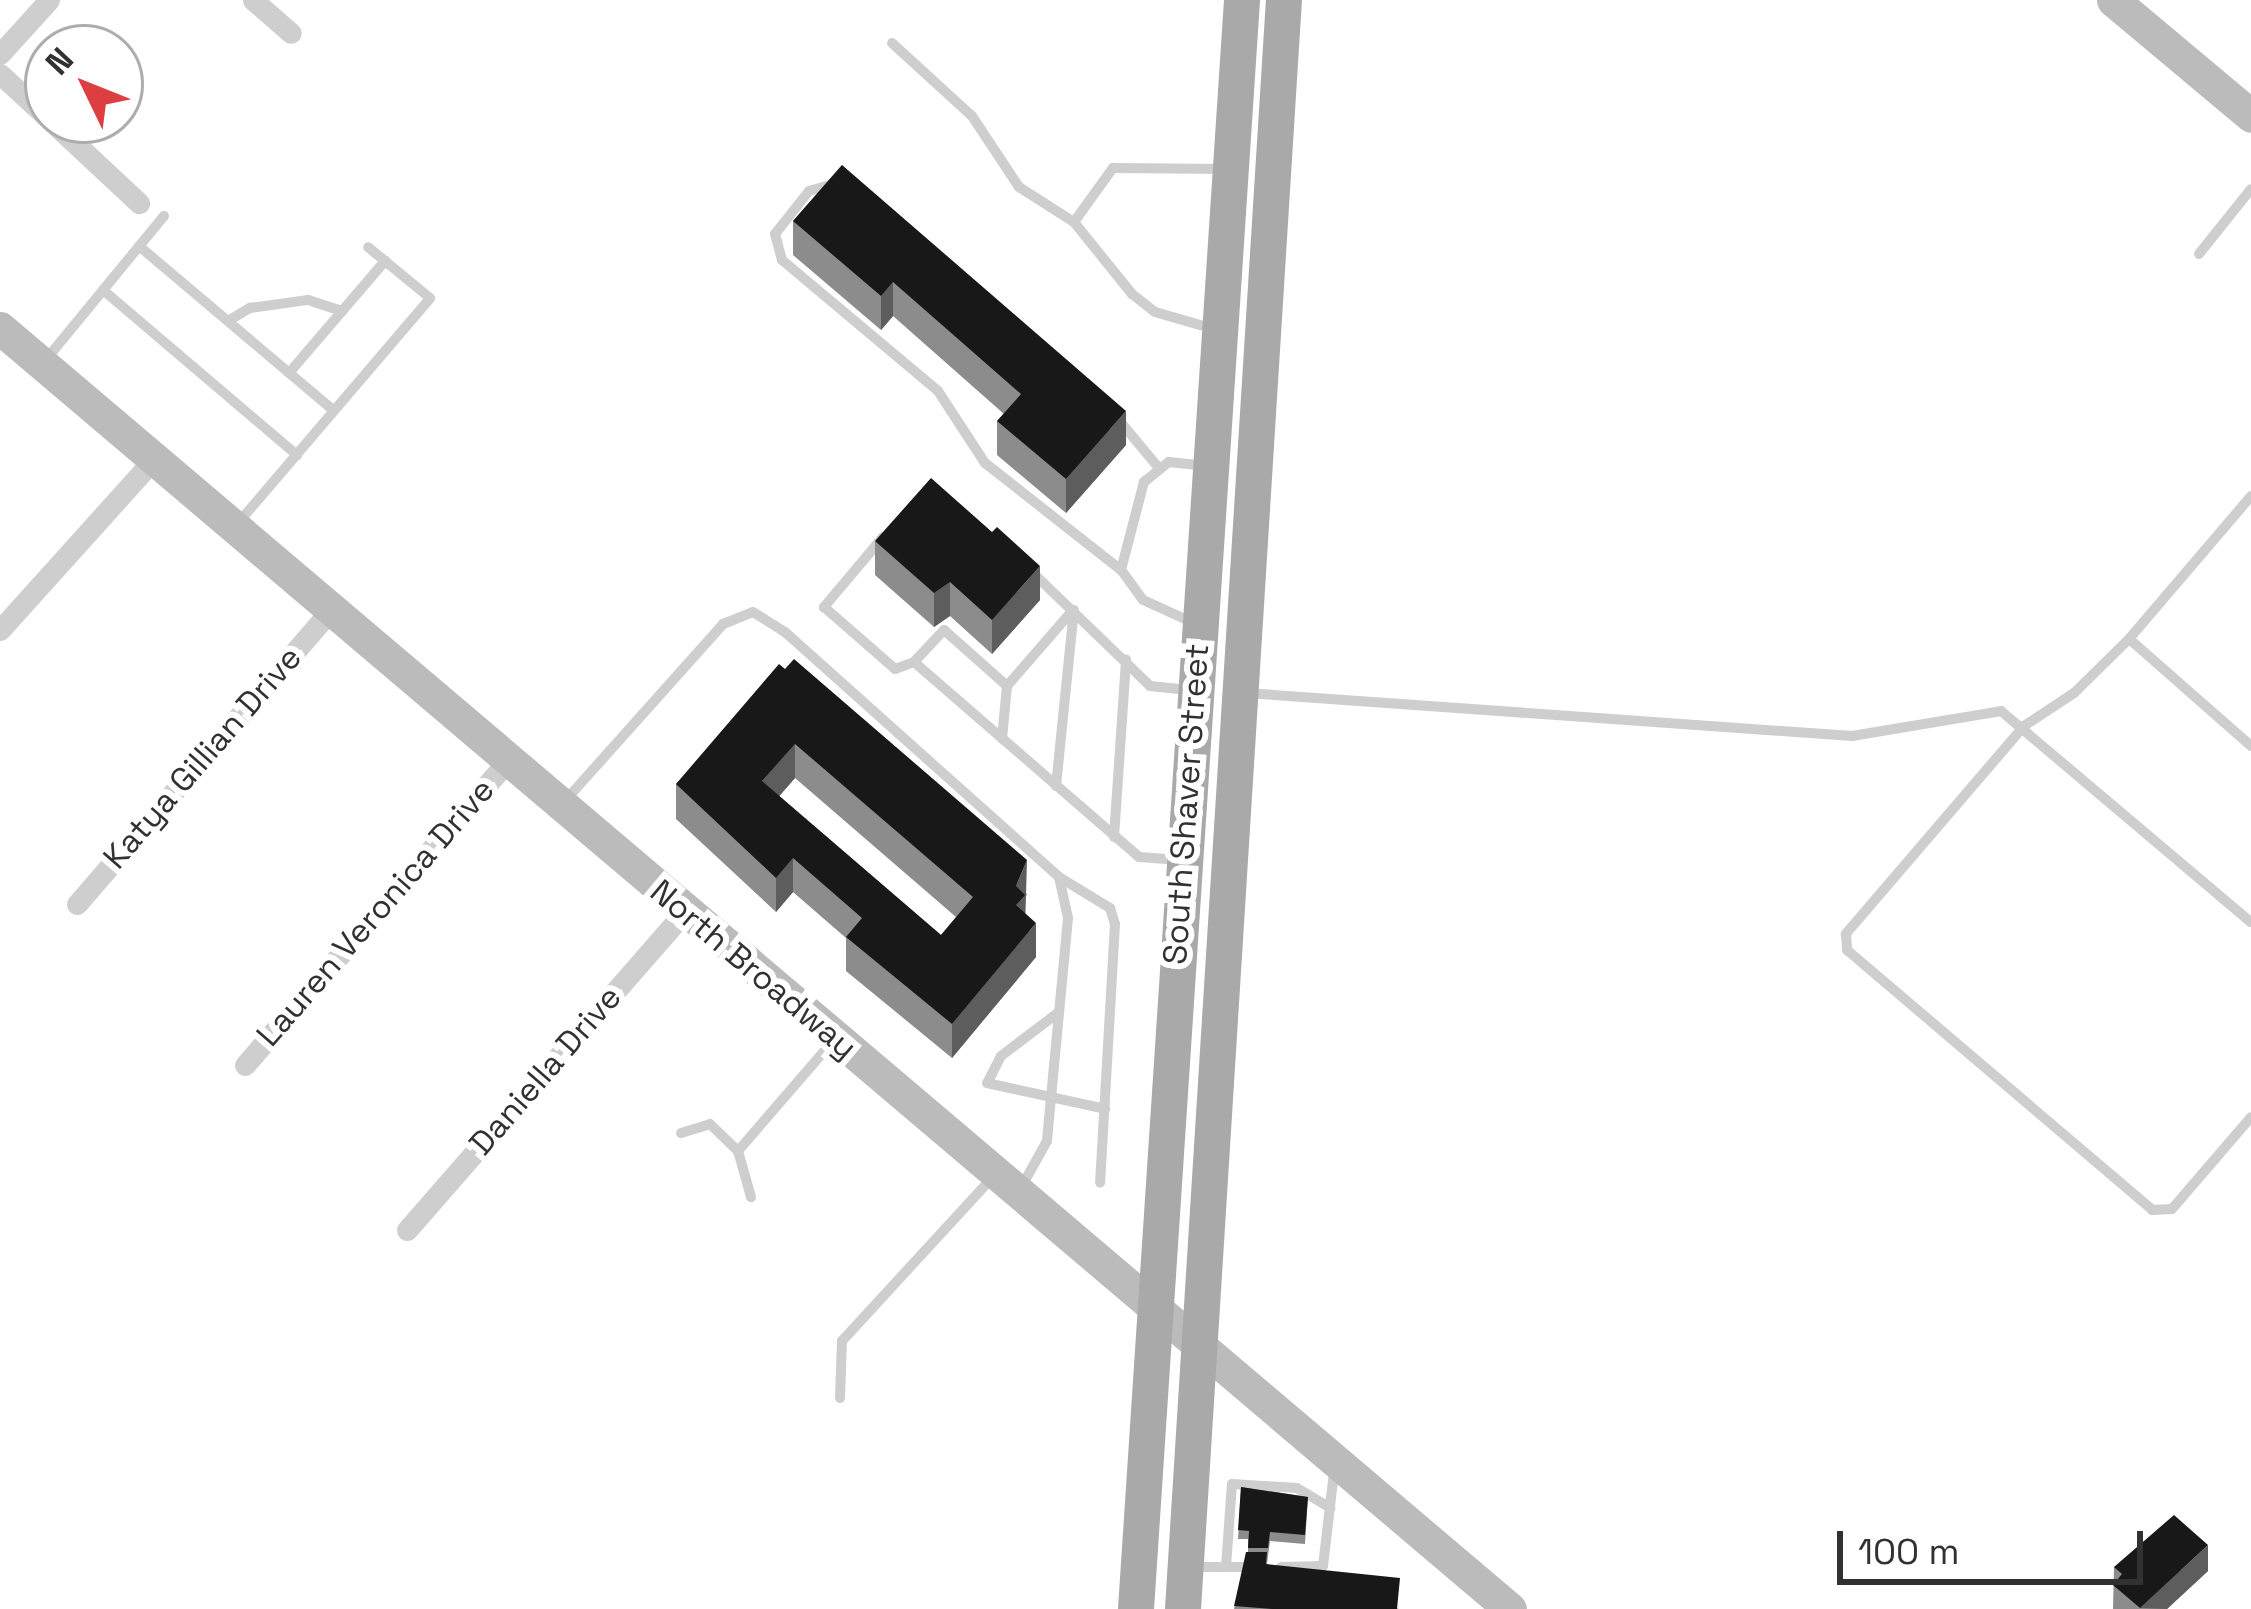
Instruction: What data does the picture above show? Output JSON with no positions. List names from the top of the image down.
{
  "streets": {
    "main road": ["South Shaver Street"],
    "street": [
      "Katya Gillian Drive",
      "Lauren Veronica Drive",
      "North Broadway",
      "Daniella Drive"
    ]
  },
  "crossings": [
    ["Katya Gillian Drive", "North Broadway"],
    ["South Shaver Street", "North Broadway"],
    ["Lauren Veronica Drive", "North Broadway"],
    ["North Broadway", "Daniella Drive"]
  ],
  "scale_bar": "100 m",
  "north": "top left"
}
